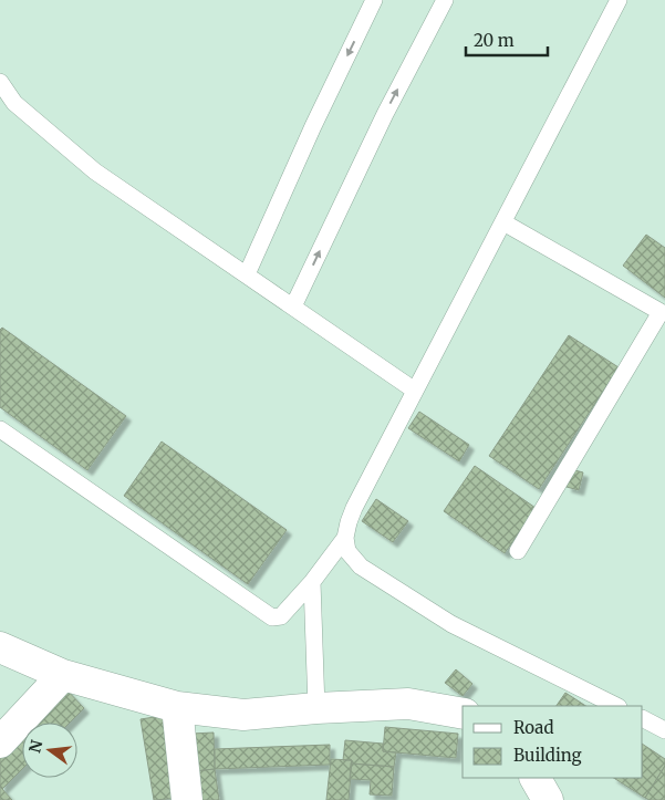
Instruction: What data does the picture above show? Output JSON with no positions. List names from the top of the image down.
{
  "legend": ["Road", "Building"],
  "scale_bar": "20 m",
  "north": "left"
}
